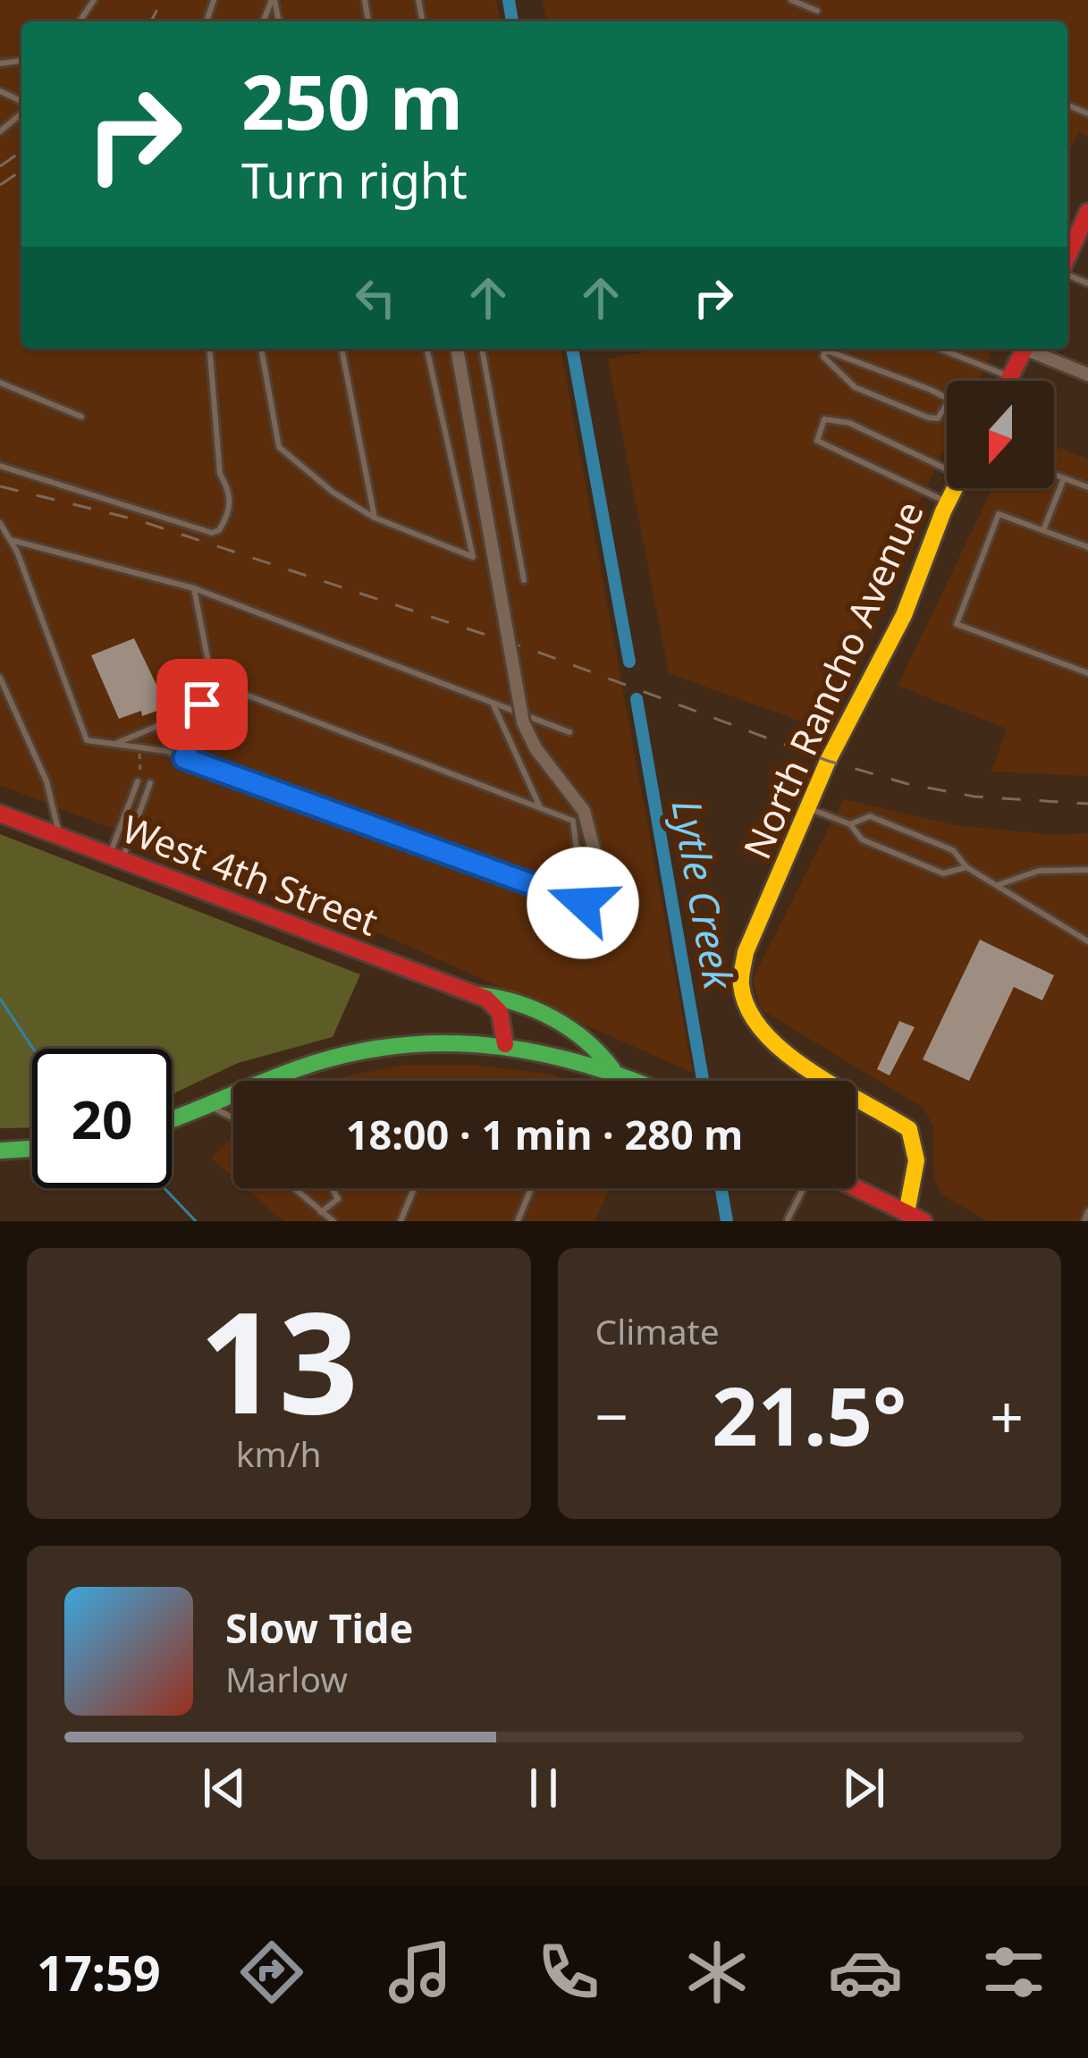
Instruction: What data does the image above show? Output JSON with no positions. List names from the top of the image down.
{
  "streets": {
    "street": ["North Rancho Avenue", "West 4th Street"]
  },
  "water": ["Lytle Creek"],
  "north": "bottom",
  "page": {
    "turn": ["250 m", "Turn right"],
    "limit": "20",
    "trip": "18:00 · 1 min · 280 m",
    "tile": [
      ["13", "km/h"],
      "Climate"
    ],
    "heat": ["−", "21.5°", "+"],
    "song": ["Slow Tide", "Marlow"],
    "tabs": "17:59"
  }
}
